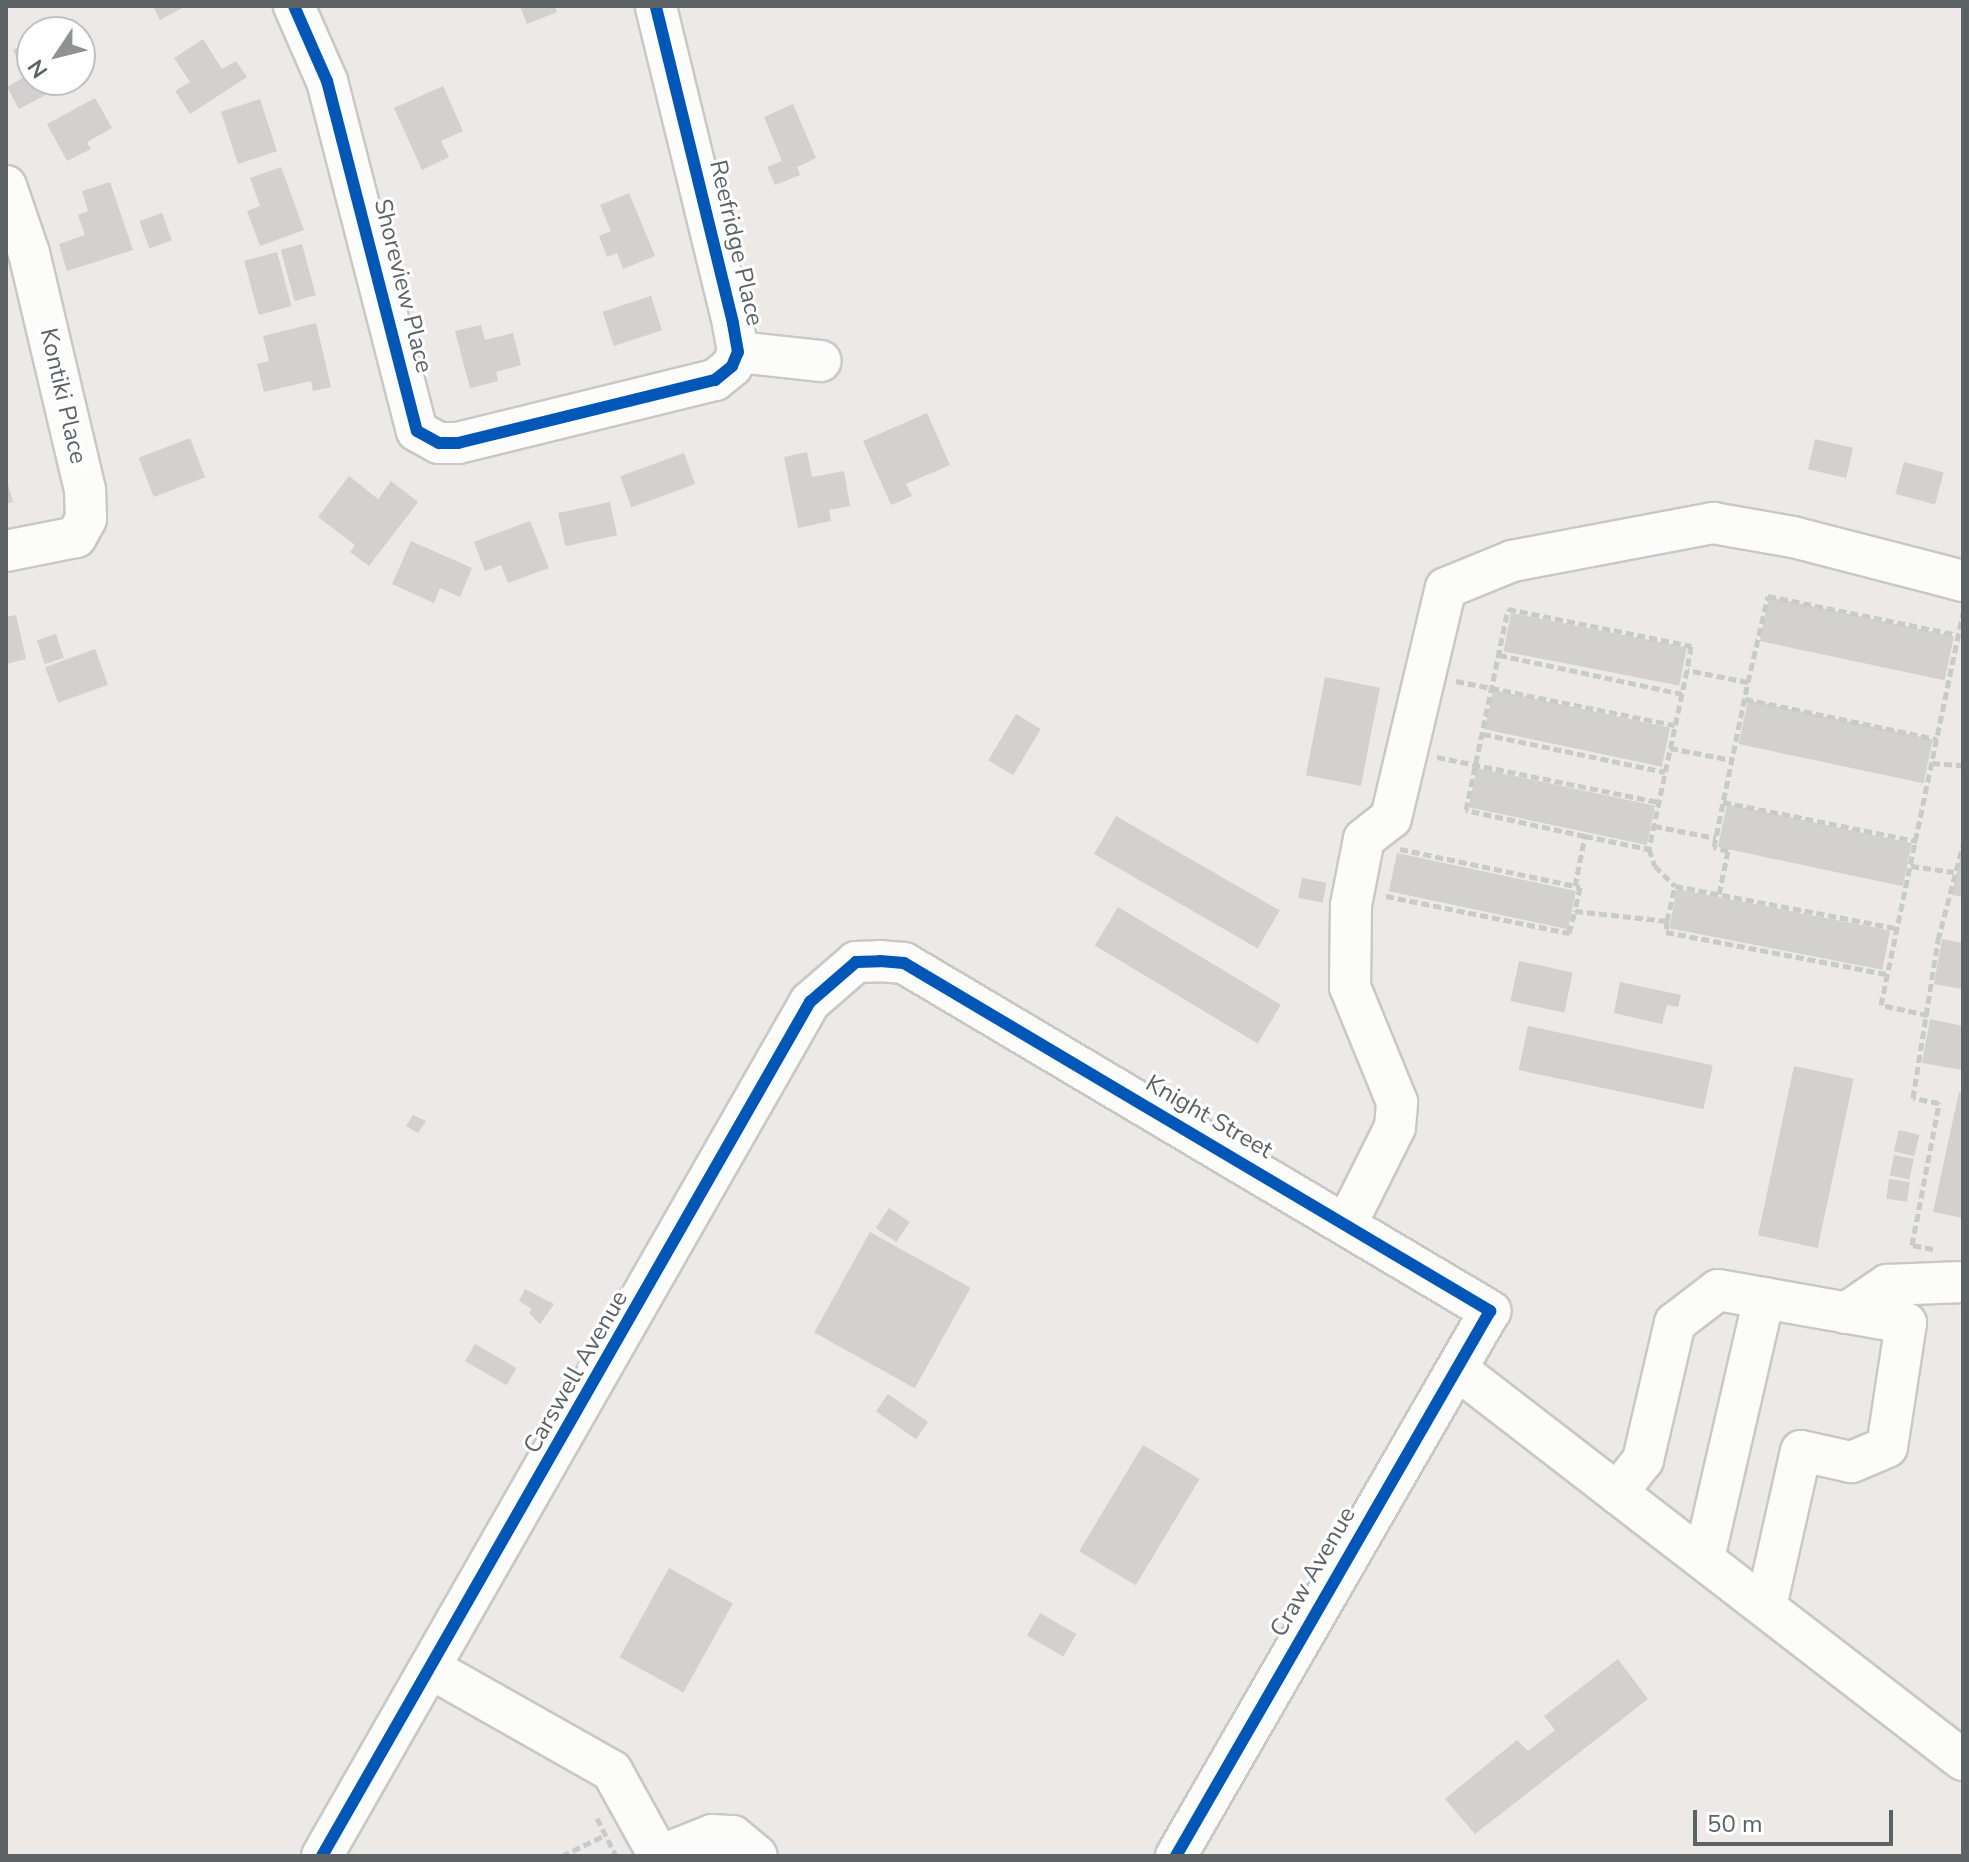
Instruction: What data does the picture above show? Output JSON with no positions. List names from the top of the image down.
{
  "streets": {
    "street": [
      "Reefridge Place",
      "Shoreview Place",
      "Kontiki Place",
      "Knight Street",
      "Carswell Avenue",
      "Craw Avenue"
    ]
  },
  "crossings": [
    ["Reefridge Place", "Shoreview Place"],
    ["Knight Street", "Carswell Avenue"],
    ["Knight Street", "Craw Avenue"]
  ],
  "scale_bar": "50 m",
  "north": "bottom left"
}
